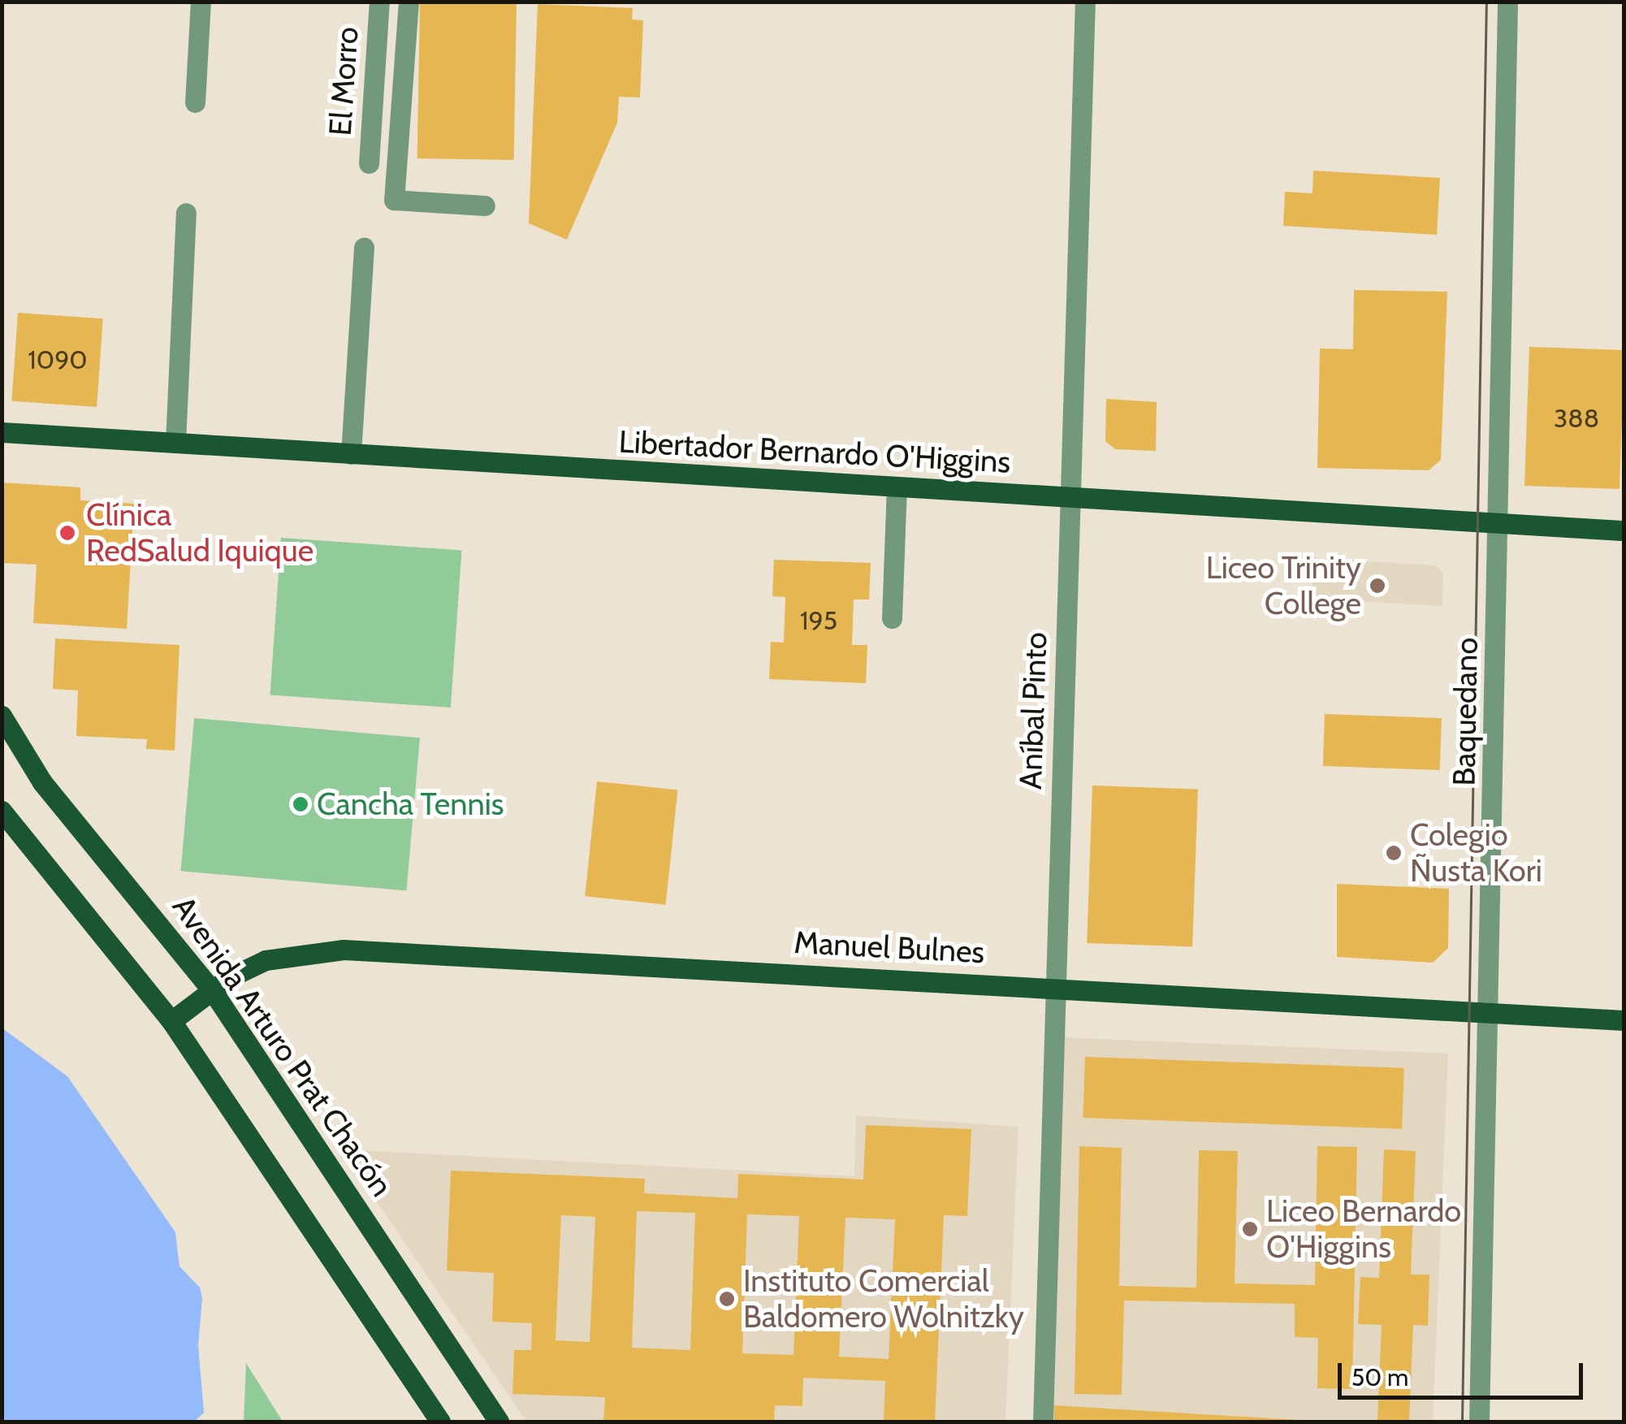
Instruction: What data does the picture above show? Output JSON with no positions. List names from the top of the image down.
{
  "streets": {
    "main road": ["Libertador Bernardo O'Higgins", "Manuel Bulnes", "Avenida Arturo Prat Chacón"],
    "street": ["El Morro", "Aníbal Pinto", "Baquedano"]
  },
  "crossings": [
    ["Libertador Bernardo O'Higgins", "Aníbal Pinto"],
    ["Libertador Bernardo O'Higgins", "Baquedano"],
    ["Aníbal Pinto", "Manuel Bulnes"],
    ["Baquedano", "Manuel Bulnes"],
    ["Manuel Bulnes", "Avenida Arturo Prat Chacón"]
  ],
  "places": [
    "Clínica RedSalud Iquique",
    "Liceo Trinity College",
    "Cancha Tennis",
    "Colegio Ñusta Kori",
    "Liceo Bernardo O'Higgins",
    "Instituto Comercial Baldomero Wolnitzky"
  ],
  "house_numbers": ["1090", "388", "195"],
  "scale_bar": "50 m"
}
